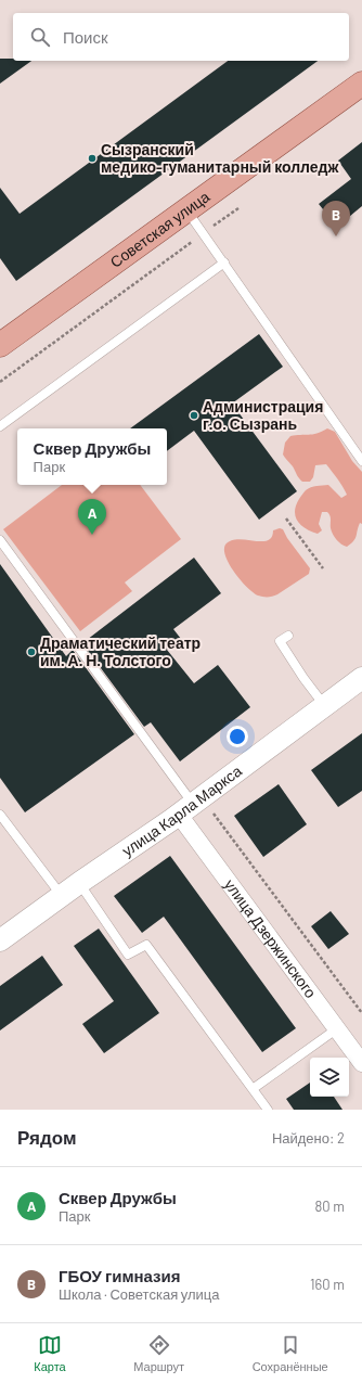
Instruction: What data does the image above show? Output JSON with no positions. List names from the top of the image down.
{
  "streets": {
    "main road": ["Советская улица"],
    "street": ["улица Карла Маркса", "улица Дзержинского"]
  },
  "crossings": [
    ["улица Карла Маркса", "улица Дзержинского"]
  ],
  "places": ["Сызранский медико-гуманитарный колледж", "Администрация г.о. Сызрань", "Драматический театр им. А. Н. Толстого"],
  "page": {
    "search": "Поиск",
    "pins": ["B", "A"],
    "popup": ["Сквер Дружбы", "Парк"],
    "heading": ["Рядом", "Найдено: 2"],
    "list": [
      {
        "mark": "A",
        "name": "Сквер Дружбы",
        "note": "Парк",
        "value": "80 m"
      },
      {
        "mark": "B",
        "name": "ГБОУ гимназия",
        "note": "Школа · Советская улица",
        "value": "160 m"
      }
    ],
    "nav": ["Карта", "Маршрут", "Сохранённые"]
  }
}
